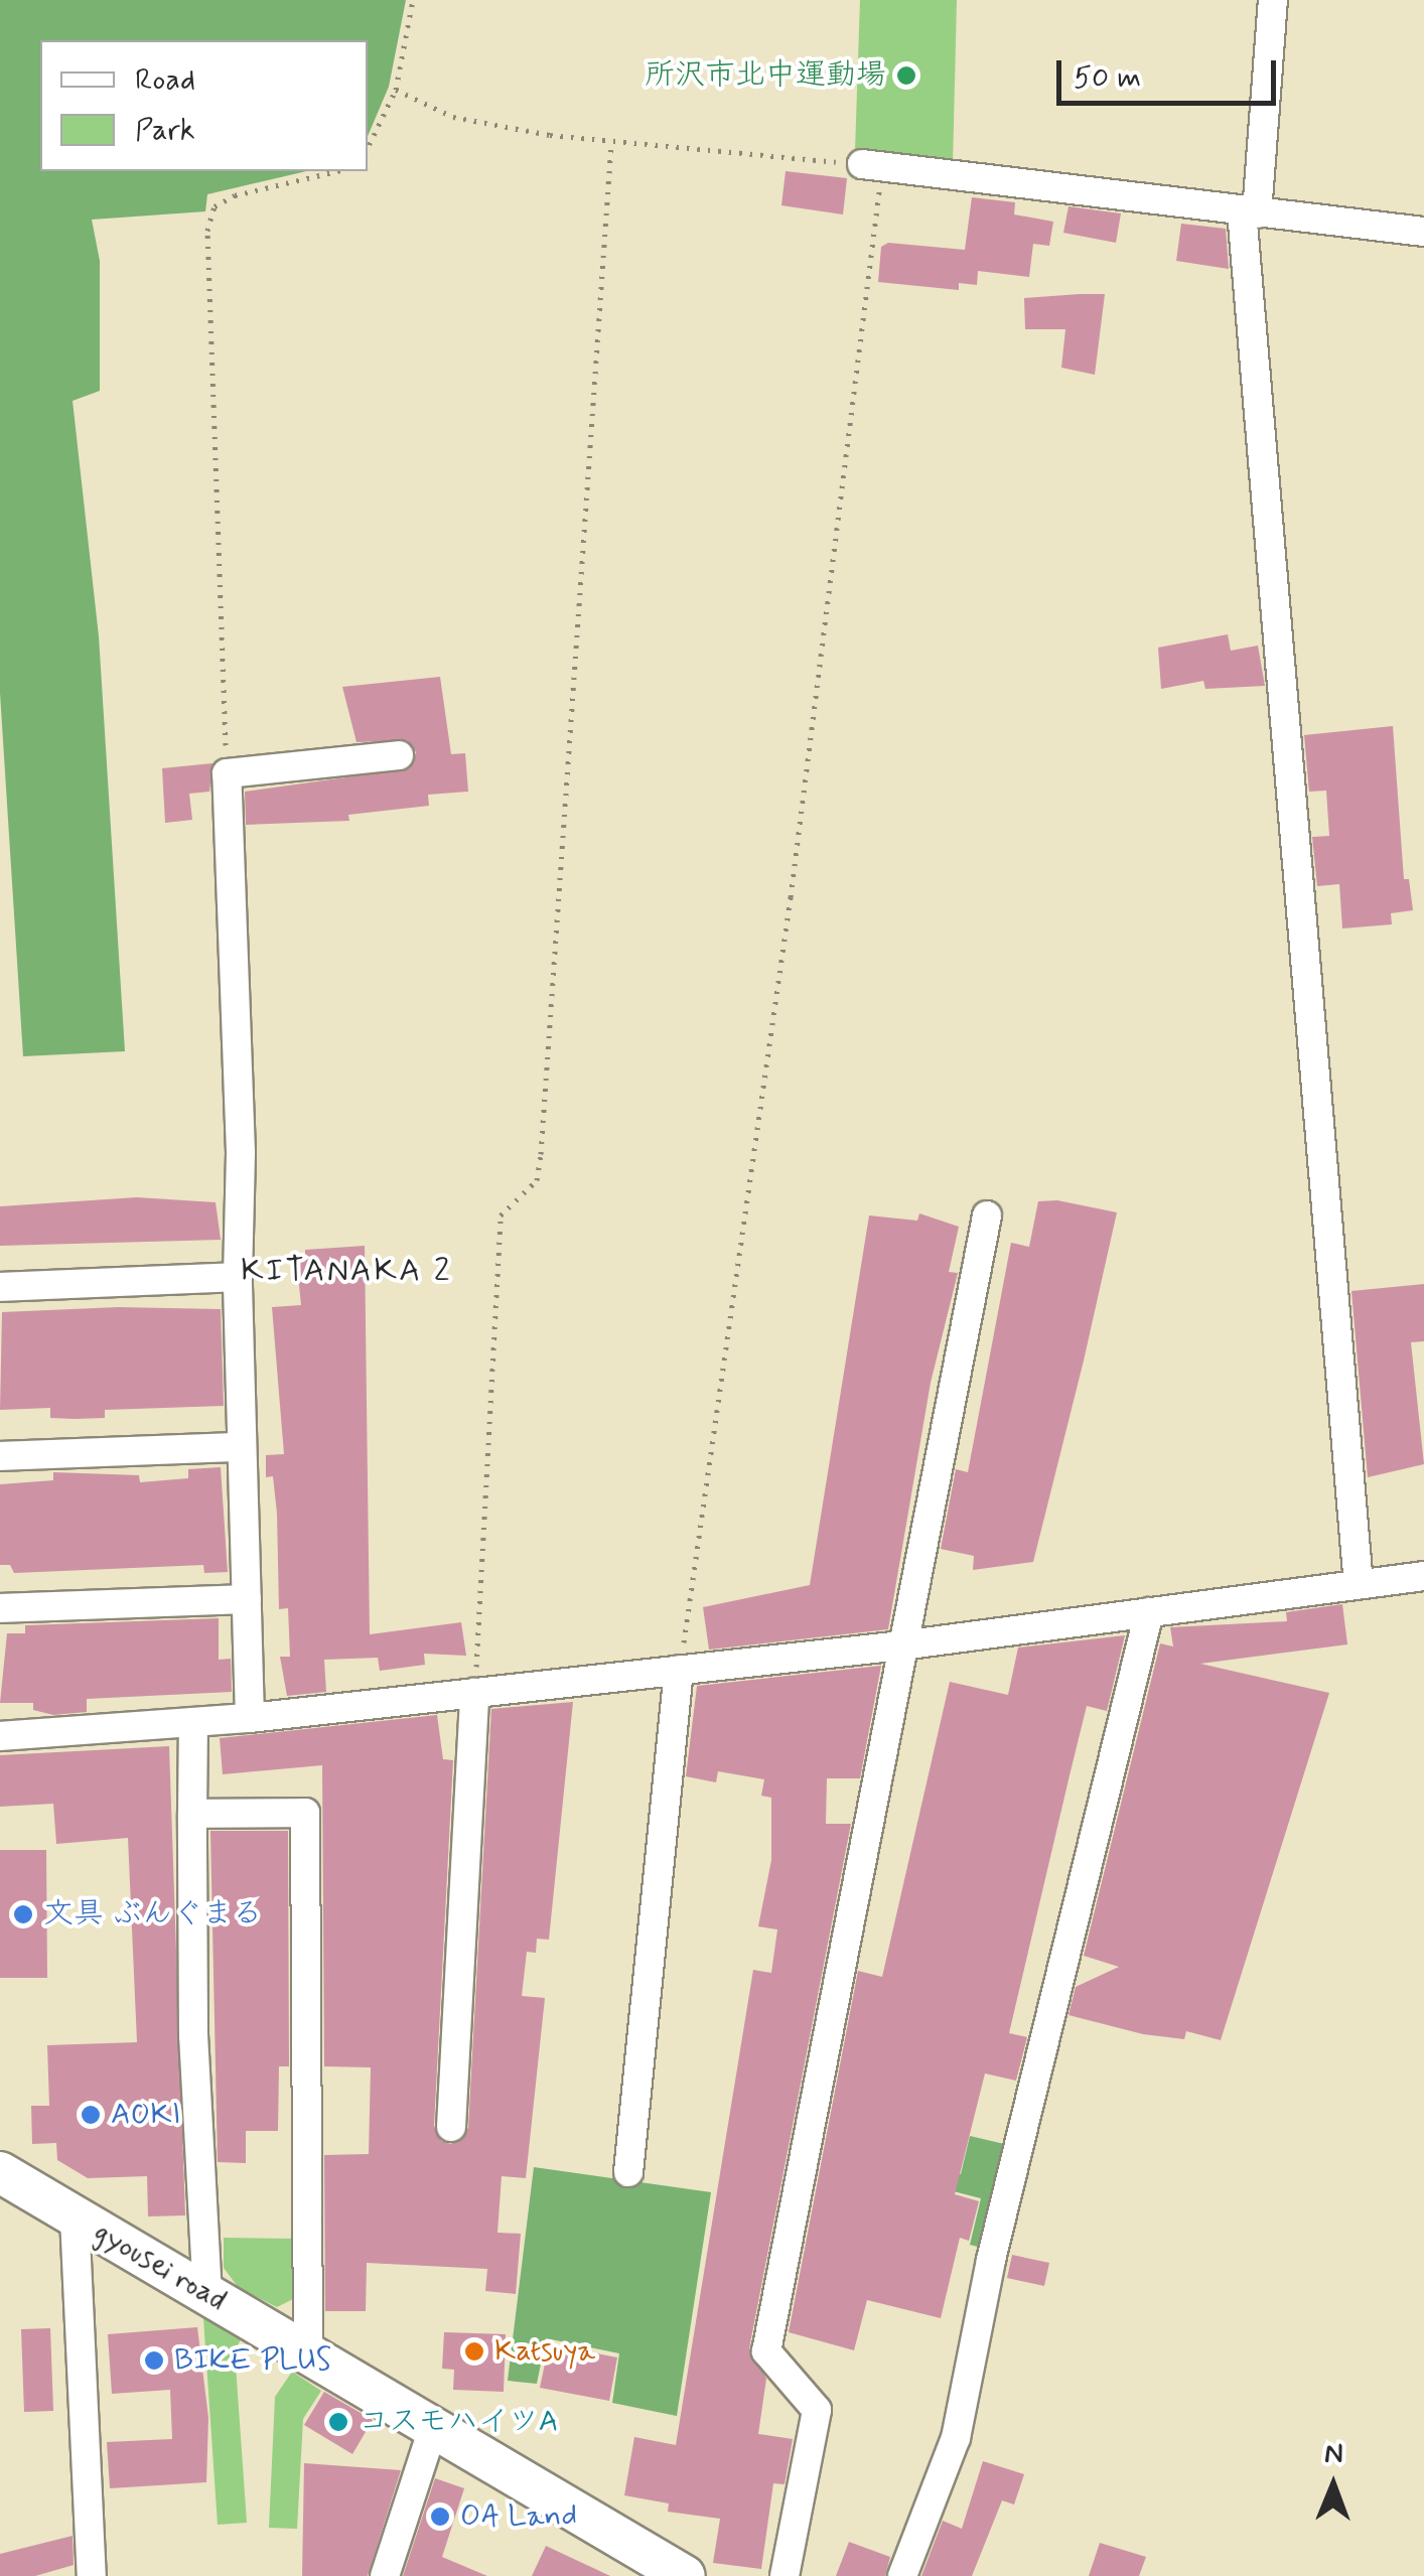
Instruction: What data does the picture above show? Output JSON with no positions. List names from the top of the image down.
{
  "streets": {
    "highway": ["gyousei road"]
  },
  "districts": ["KITANAKA 2"],
  "places": [
    "所沢市北中運動場",
    "文具 ぶんぐまる",
    "AOKI",
    "Katsuya",
    "BIKE PLUS",
    "コスモハイツA",
    "OA Land"
  ],
  "legend": ["Road", "Park"],
  "scale_bar": "50 m",
  "north": "top"
}
